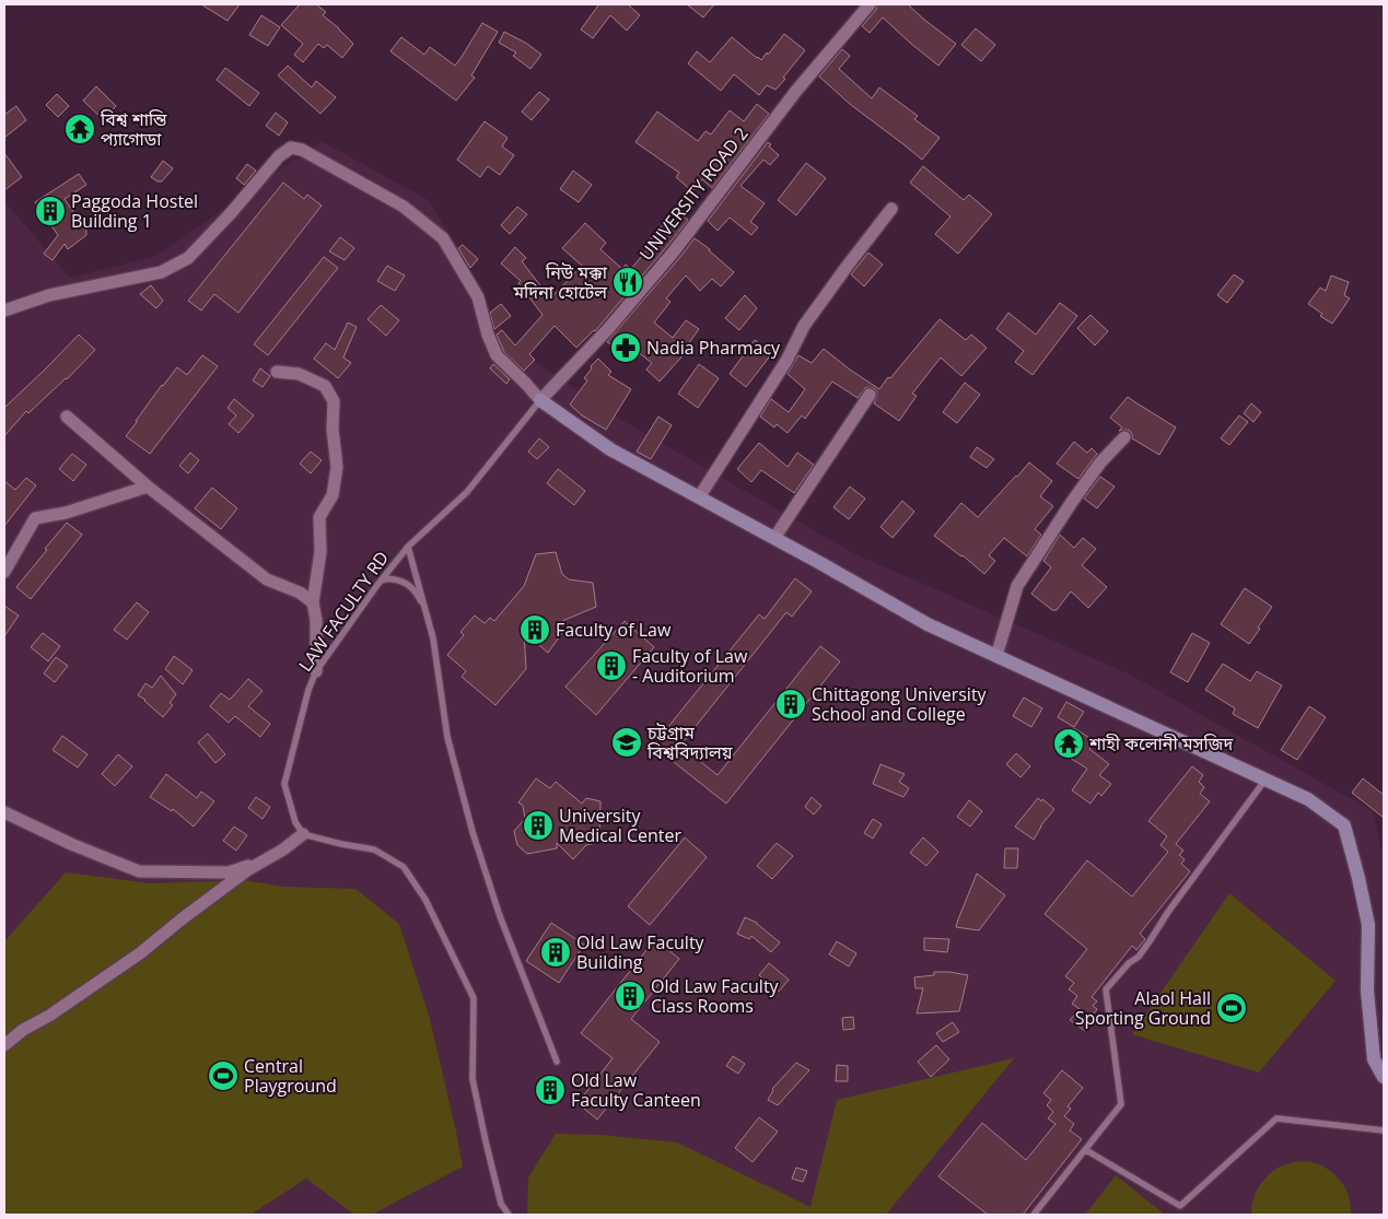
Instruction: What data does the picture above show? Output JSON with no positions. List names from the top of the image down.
{
  "streets": {
    "street": ["UNIVERSITY ROAD 2"],
    "lane": ["LAW FACULTY RD"]
  },
  "crossings": [
    ["UNIVERSITY ROAD 2", "LAW FACULTY RD"]
  ],
  "places": {
    "temple": ["বিশ্ব শান্তি প্যাগোডা", "শাহী কলোনী মসজিদ"],
    "building": [
      "Paggoda Hostel Building 1",
      "Faculty of Law",
      "Faculty of Law - Auditorium",
      "Chittagong University School and College",
      "University Medical Center",
      "Old Law Faculty Building",
      "Old Law Faculty Class Rooms",
      "Old Law Faculty Canteen"
    ],
    "restaurant": ["নিউ মক্কা মদিনা হোটেল"],
    "pharmacy": ["Nadia Pharmacy"],
    "school or university": ["চট্টগ্রাম বিশ্ববিদ্যালয়"],
    "sports": ["Alaol Hall Sporting Ground", "Central Playground"]
  }
}
